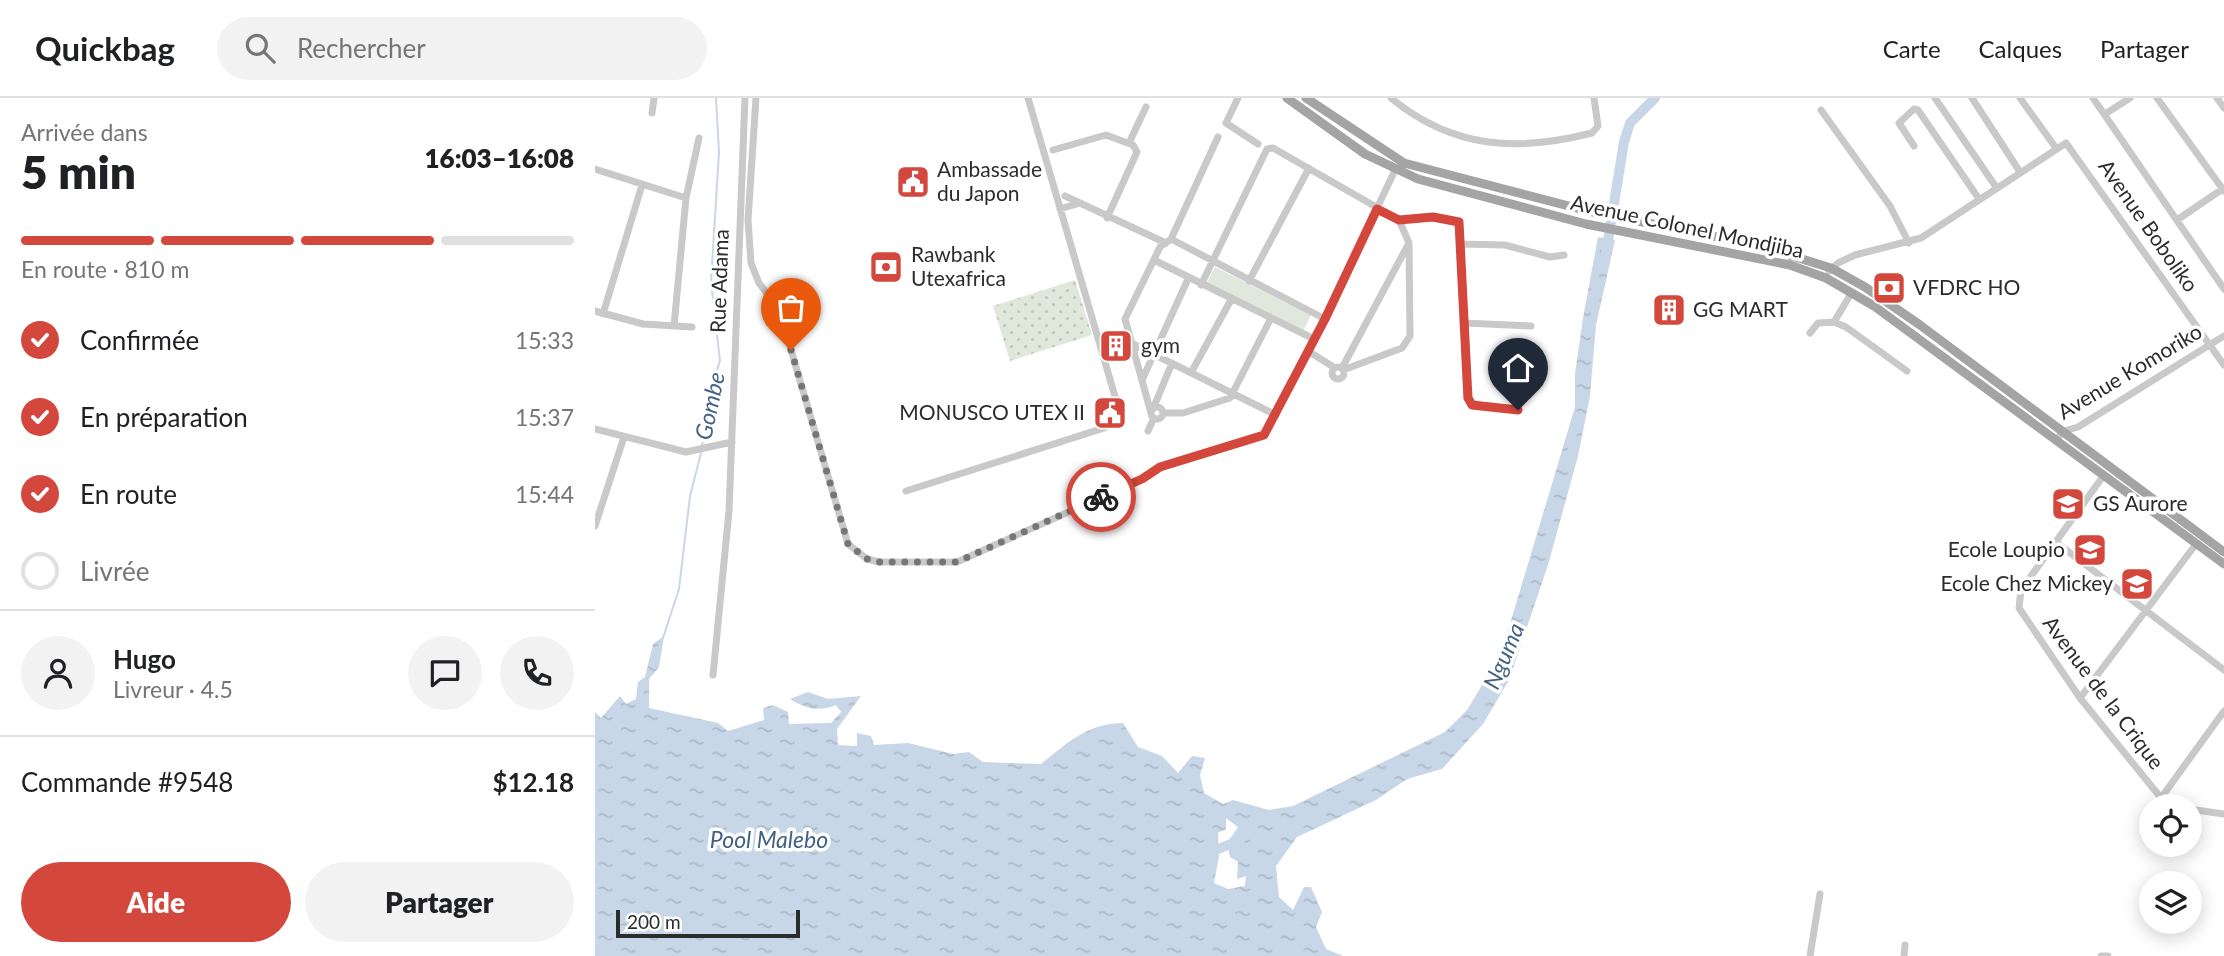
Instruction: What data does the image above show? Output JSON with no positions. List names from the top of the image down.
{
  "streets": {
    "main road": ["Avenue Colonel Mondjiba"],
    "street": [
      "Avenue Boboliko",
      "Rue Adama",
      "Avenue Komoriko",
      "Avenue de la Crique"
    ]
  },
  "crossings": [
    ["Avenue Boboliko", "Avenue Komoriko"],
    ["Avenue Colonel Mondjiba", "Avenue Komoriko"]
  ],
  "water": ["Gombe", "Nguma", "Pool Malebo"],
  "places": {
    "public building": ["Ambassade du Japon", "MONUSCO UTEX II"],
    "bank": ["Rawbank Utexafrica", "VFDRC HO"],
    "building": ["GG MART", "gym"],
    "school or university": ["GS Aurore", "Ecole Loupio", "Ecole Chez Mickey"]
  },
  "scale_bar": "200 m",
  "page": {
    "header": "Quickbag",
    "search": "Rechercher",
    "nav": ["Carte", "Calques", "Partager"],
    "heading": ["5 min", "Arrivée dans", "16:03–16:08"],
    "panel": [
      "Hugo",
      "Livreur · 4.5",
      "Commande #9548",
      "$12.18"
    ],
    "bar": "En route · 810 m",
    "list": [
      ["Confirmée", "15:33"],
      ["En préparation", "15:37"],
      ["En route", "15:44"],
      "Livrée"
    ],
    "buttons": ["Aide", "Partager"],
    "scale": "200 m"
  }
}
